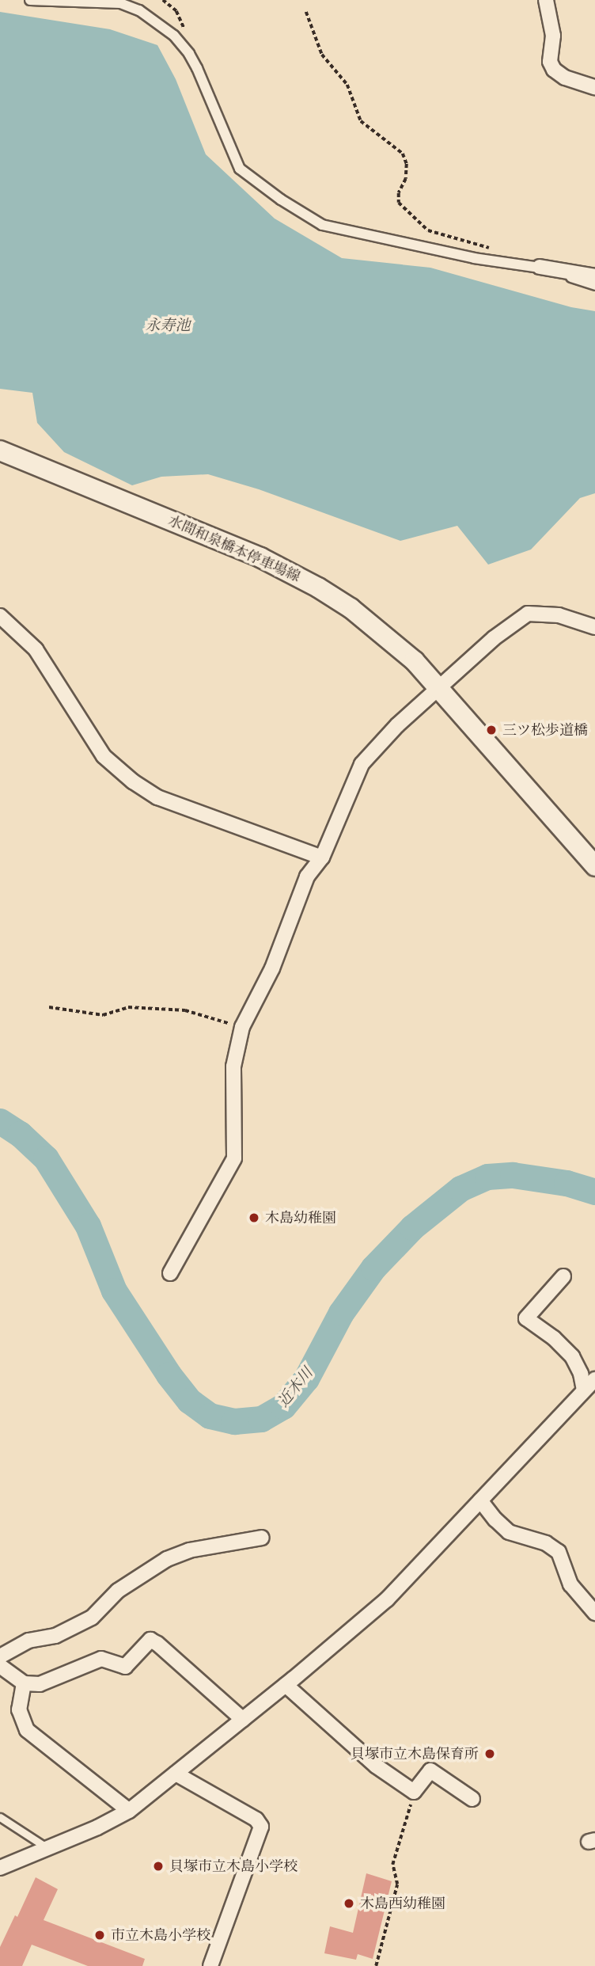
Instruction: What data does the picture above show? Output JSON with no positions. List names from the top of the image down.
{
  "streets": {
    "main road": ["水間和泉橋本停車場線"]
  },
  "water": ["永寿池", "近木川"],
  "places": [
    "三ツ松歩道橋",
    "木島幼稚園",
    "貝塚市立木島保育所",
    "貝塚市立木島小学校",
    "木島西幼稚園",
    "市立木島小学校"
  ]
}
